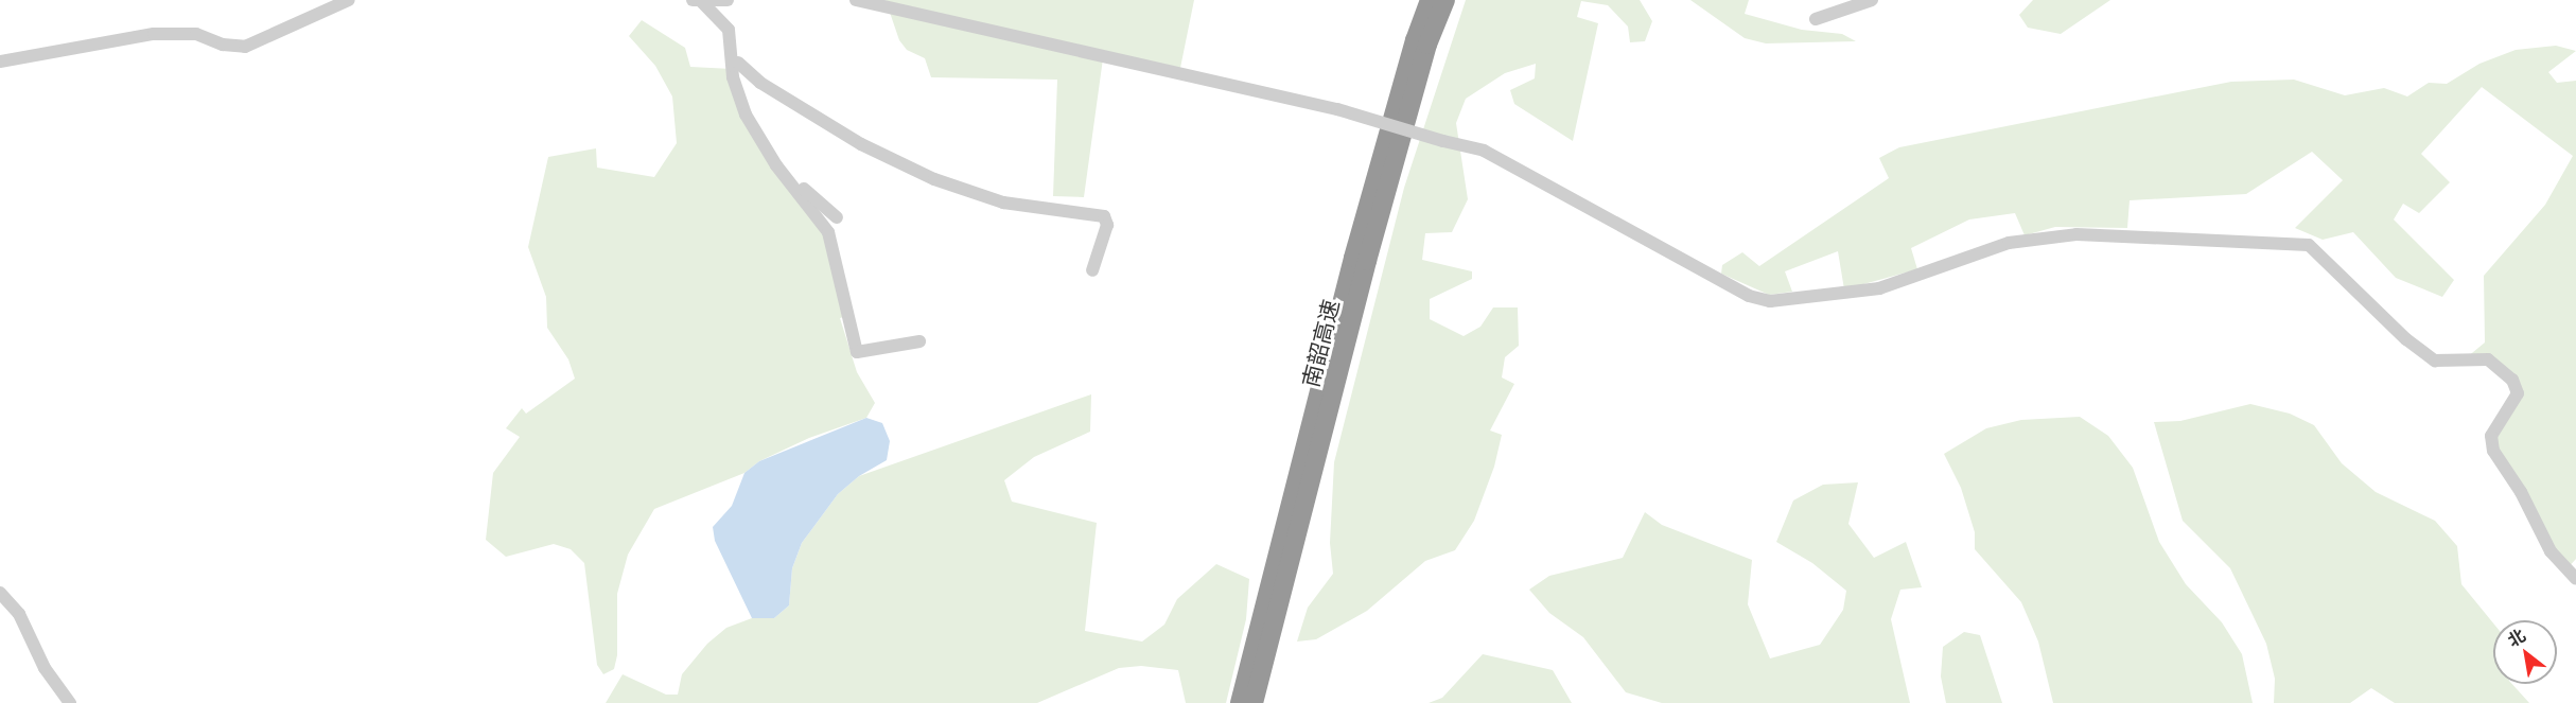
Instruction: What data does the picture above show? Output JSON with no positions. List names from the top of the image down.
{
  "streets": {
    "highway": ["南韶高速"]
  },
  "north": "top left"
}
